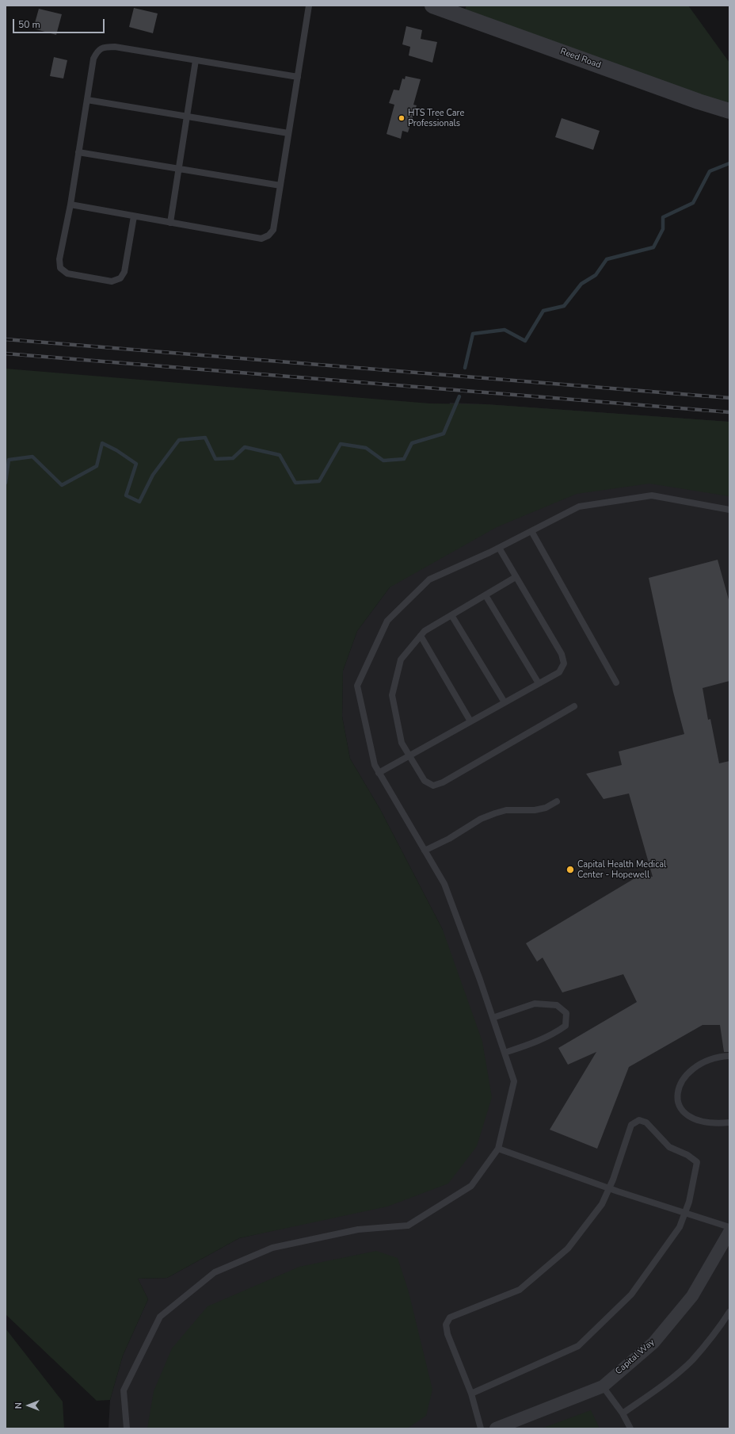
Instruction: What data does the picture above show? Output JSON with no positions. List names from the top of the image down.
{
  "streets": {
    "street": ["Reed Road", "Capital Way"]
  },
  "places": ["HTS Tree Care Professionals", "Capital Health Medical Center - Hopewell"],
  "scale_bar": "50 m",
  "north": "left"
}
